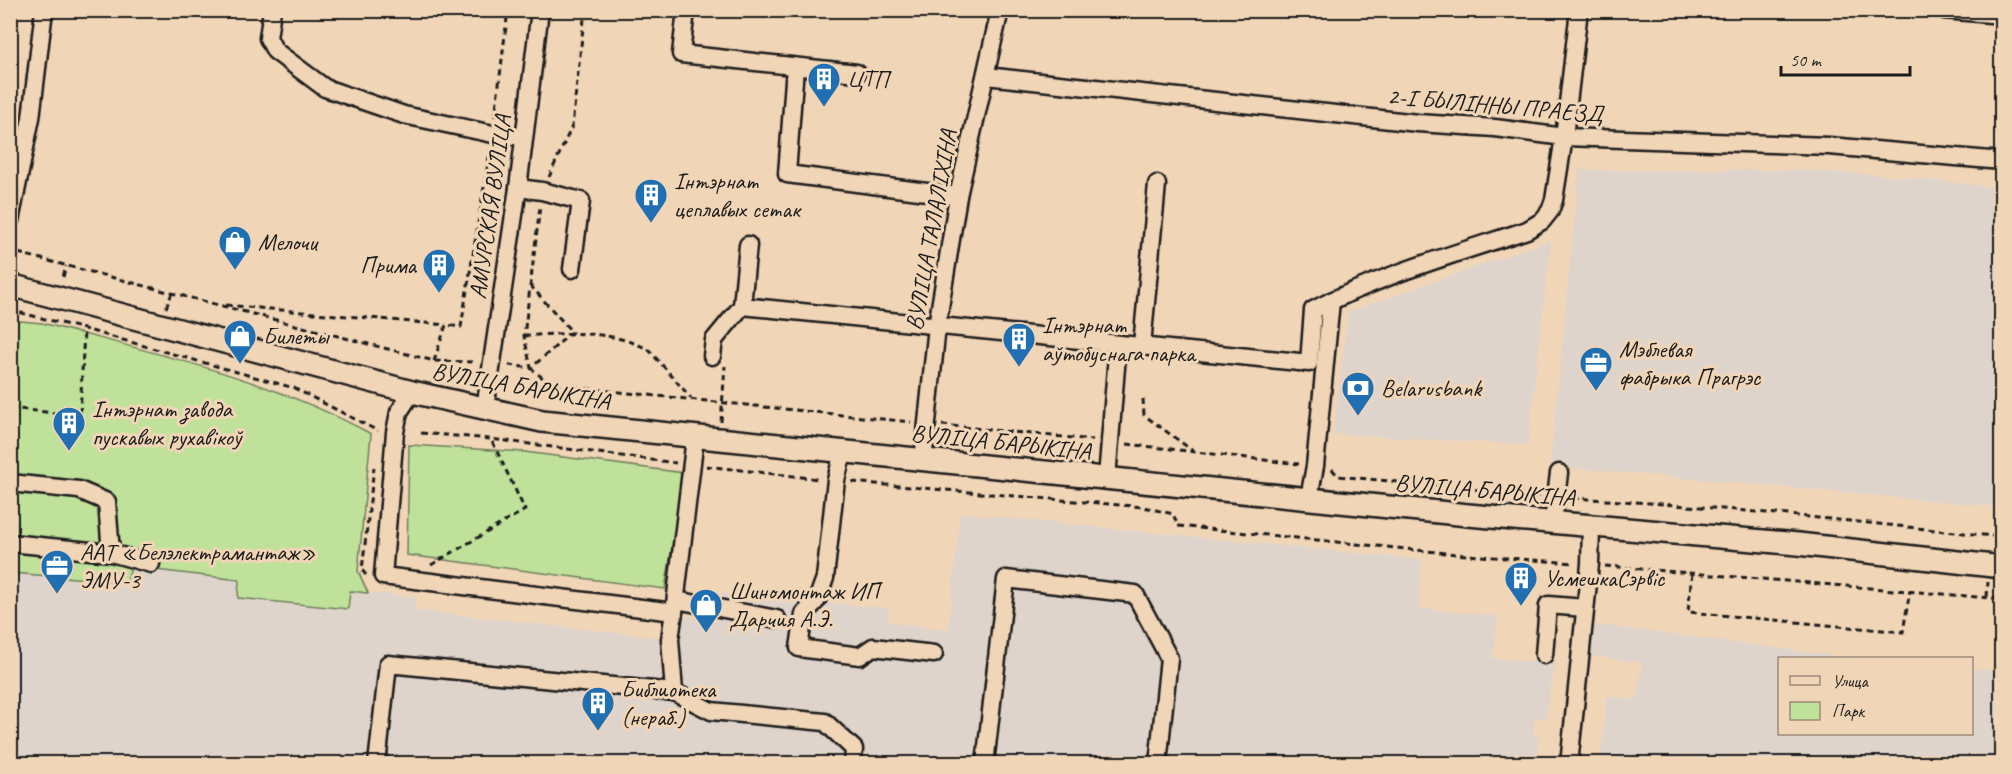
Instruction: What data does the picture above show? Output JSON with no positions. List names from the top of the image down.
{
  "streets": {
    "main road": ["ВУЛІЦА БАРЫКІНА"],
    "street": ["2-І БЫЛІННЫ ПРАЕЗД", "АМУРСКАЯ ВУЛІЦА", "ВУЛІЦА ТАЛАЛІХІНА"]
  },
  "crossings": [
    ["2-І БЫЛІННЫ ПРАЕЗД", "ВУЛІЦА ТАЛАЛІХІНА"],
    ["АМУРСКАЯ ВУЛІЦА", "ВУЛІЦА БАРЫКІНА"],
    ["ВУЛІЦА ТАЛАЛІХІНА", "ВУЛІЦА БАРЫКІНА"]
  ],
  "places": {
    "building": [
      "ЦТП",
      "Інтэрнат цеплавых сетак",
      "Прима",
      "Інтэрнат аўтобуснага парка",
      "Інтэрнат завода пускавых рухавікоў",
      "УсмешкаСэрвіс",
      "Библиотека (нераб.)"
    ],
    "shop": ["Мелочи", "Билеты", "Шиномонтаж ИП Дарчия А.Э."],
    "office": ["Мэблевая фабрыка Прагрэс", "ААТ «Белэлектрамантаж» ЭМУ-3"],
    "bank": ["Belarusbank"]
  },
  "legend": ["Улица", "Парк"],
  "scale_bar": "50 m"
}
